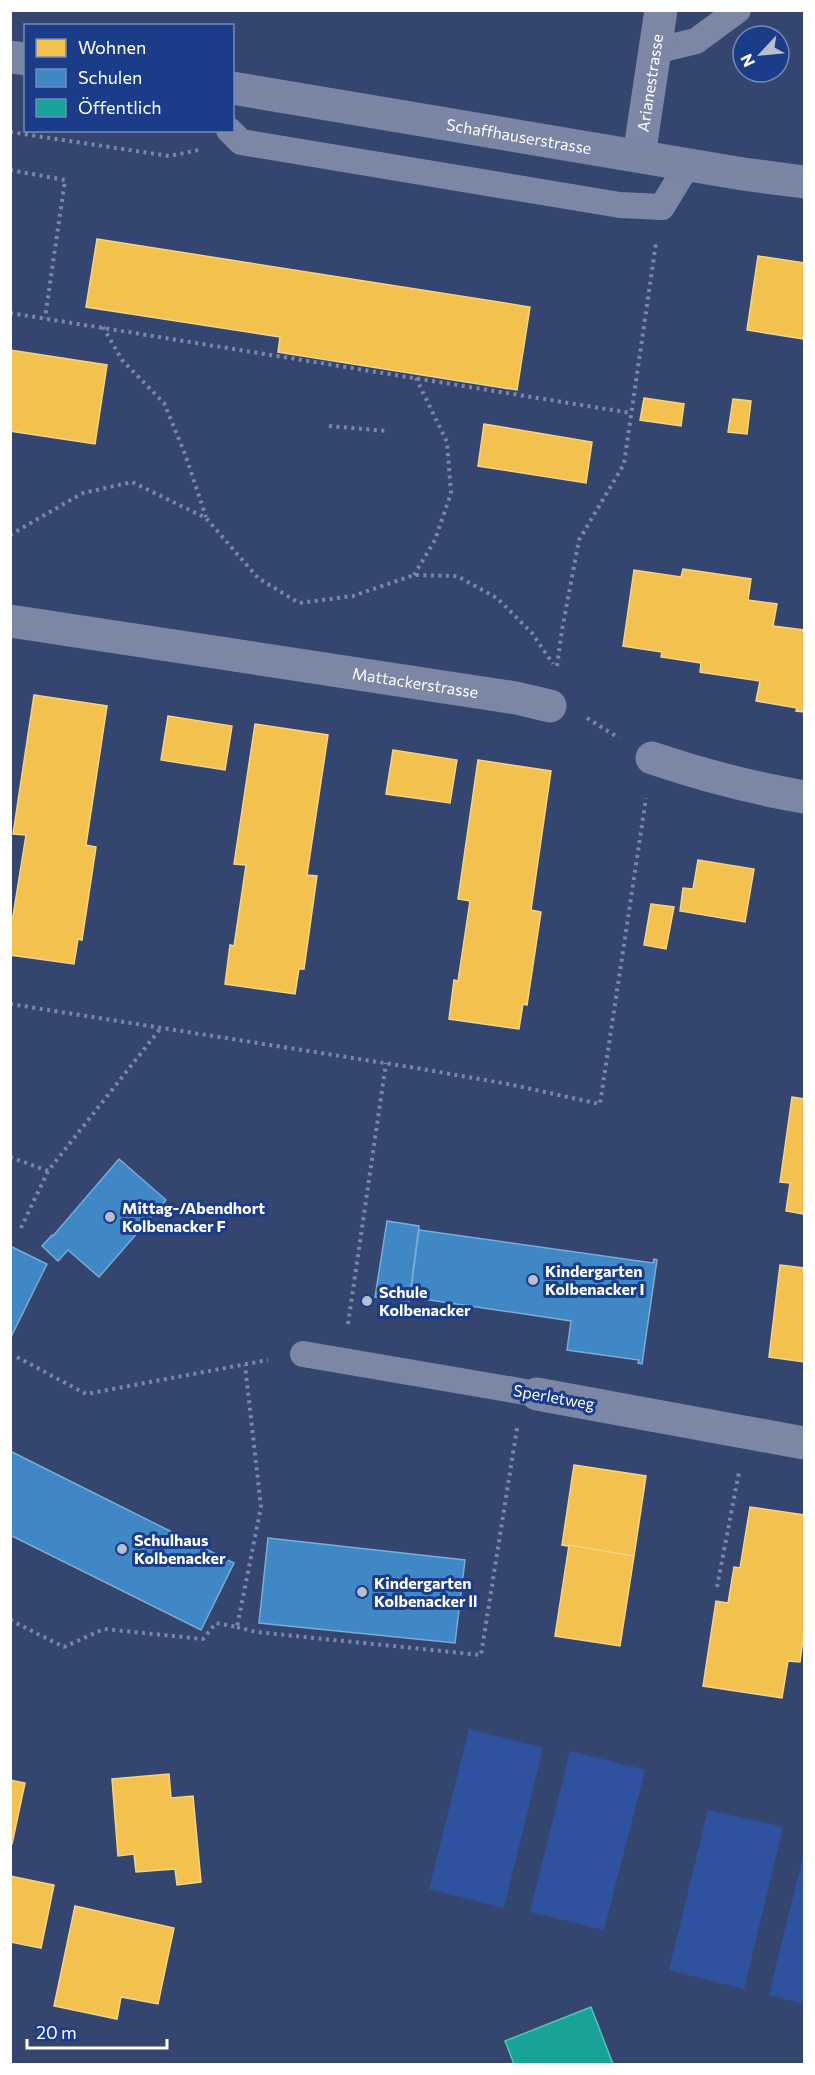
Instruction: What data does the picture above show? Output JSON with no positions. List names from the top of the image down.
{
  "streets": {
    "main road": ["Schaffhauserstrasse"],
    "street": ["Arianestrasse", "Mattackerstrasse", "Sperletweg"]
  },
  "crossings": [
    ["Arianestrasse", "Schaffhauserstrasse"]
  ],
  "places": [
    "Mittag-/Abendhort Kolbenacker F",
    "Kindergarten Kolbenacker I",
    "Schule Kolbenacker",
    "Schulhaus Kolbenacker",
    "Kindergarten Kolbenacker ll"
  ],
  "legend": ["Wohnen", "Schulen", "Öffentlich"],
  "scale_bar": "20 m",
  "north": "bottom left"
}
